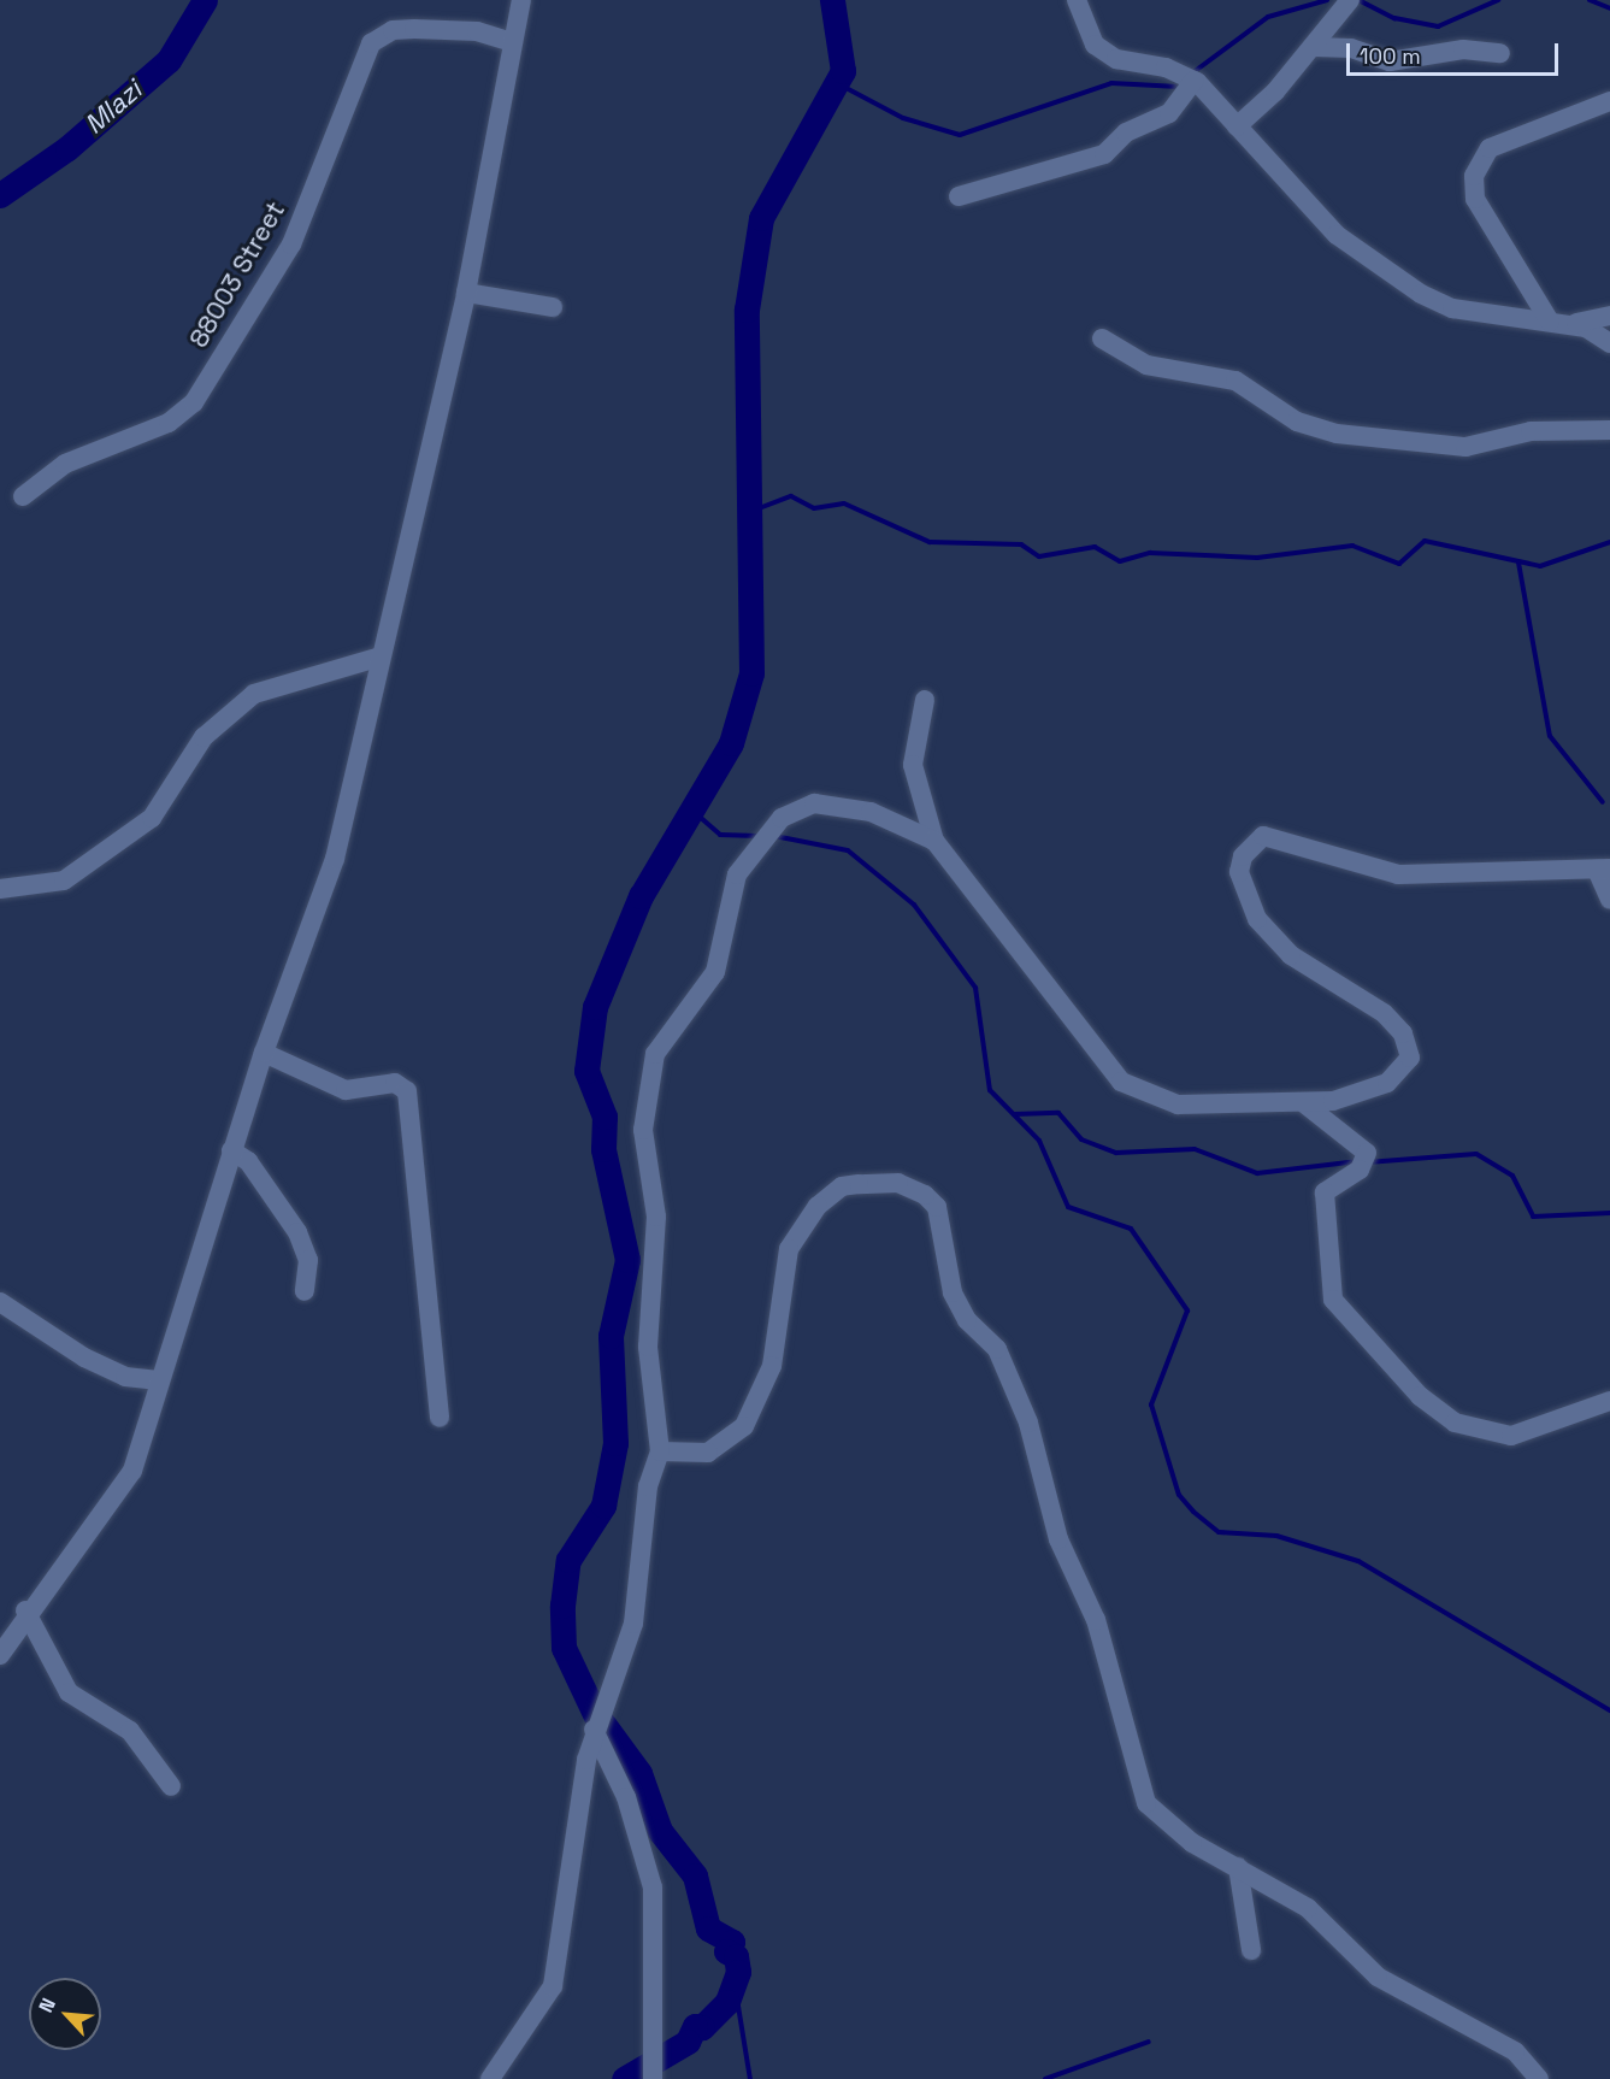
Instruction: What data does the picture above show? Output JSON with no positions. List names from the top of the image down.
{
  "streets": {
    "street": ["88003 Street"]
  },
  "water": ["Mlazi"],
  "scale_bar": "100 m",
  "north": "top left"
}
